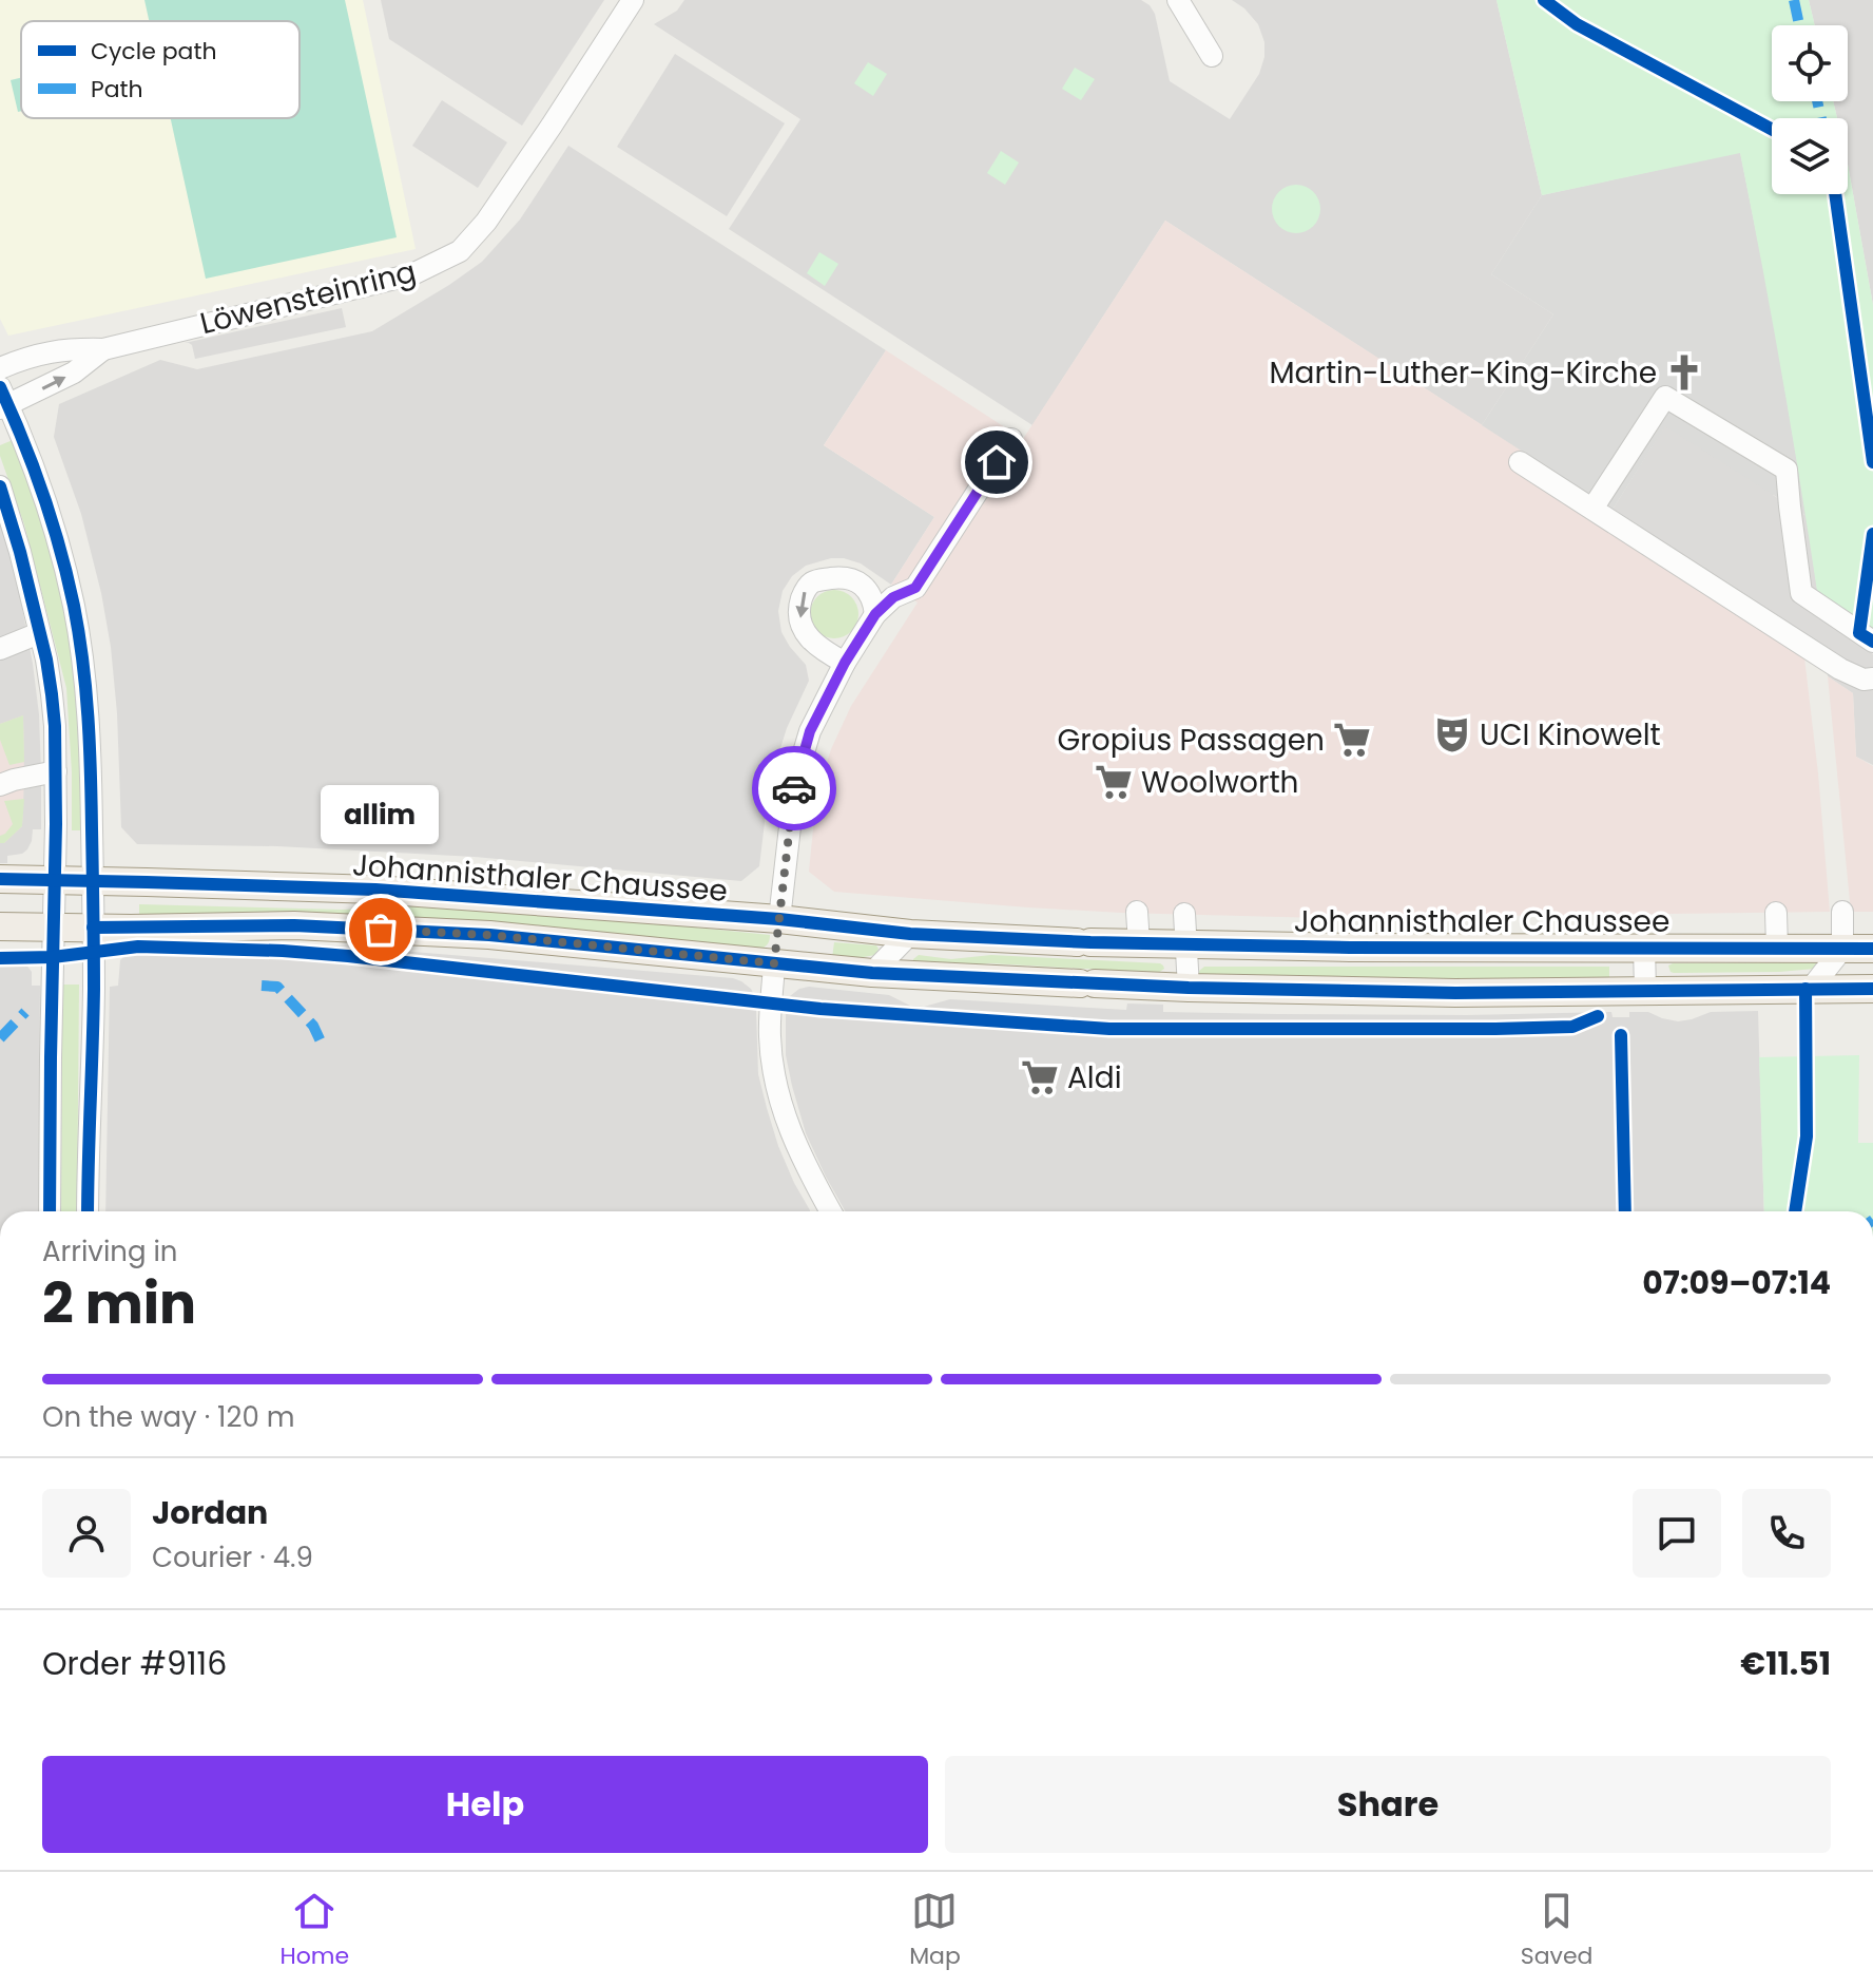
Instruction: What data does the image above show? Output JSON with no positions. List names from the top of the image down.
{
  "streets": {
    "main road": ["Johannisthaler Chaussee"],
    "street": ["Löwensteinring"]
  },
  "places": {
    "church": ["Martin-Luther-King-Kirche"],
    "theatre": ["UCI Kinowelt"],
    "supermarket": ["Gropius Passagen", "Woolworth", "Aldi"],
    "other": ["allim"]
  },
  "legend": ["Cycle path", "Path"],
  "page": {
    "bubble": "allim",
    "heading": ["2 min", "Arriving in", "07:09–07:14"],
    "panel": [
      "Jordan",
      "Courier · 4.9",
      "Order #9116",
      "€11.51"
    ],
    "bar": "On the way · 120 m",
    "buttons": ["Help", "Share"],
    "tabs": ["Home", "Map", "Saved"]
  }
}
